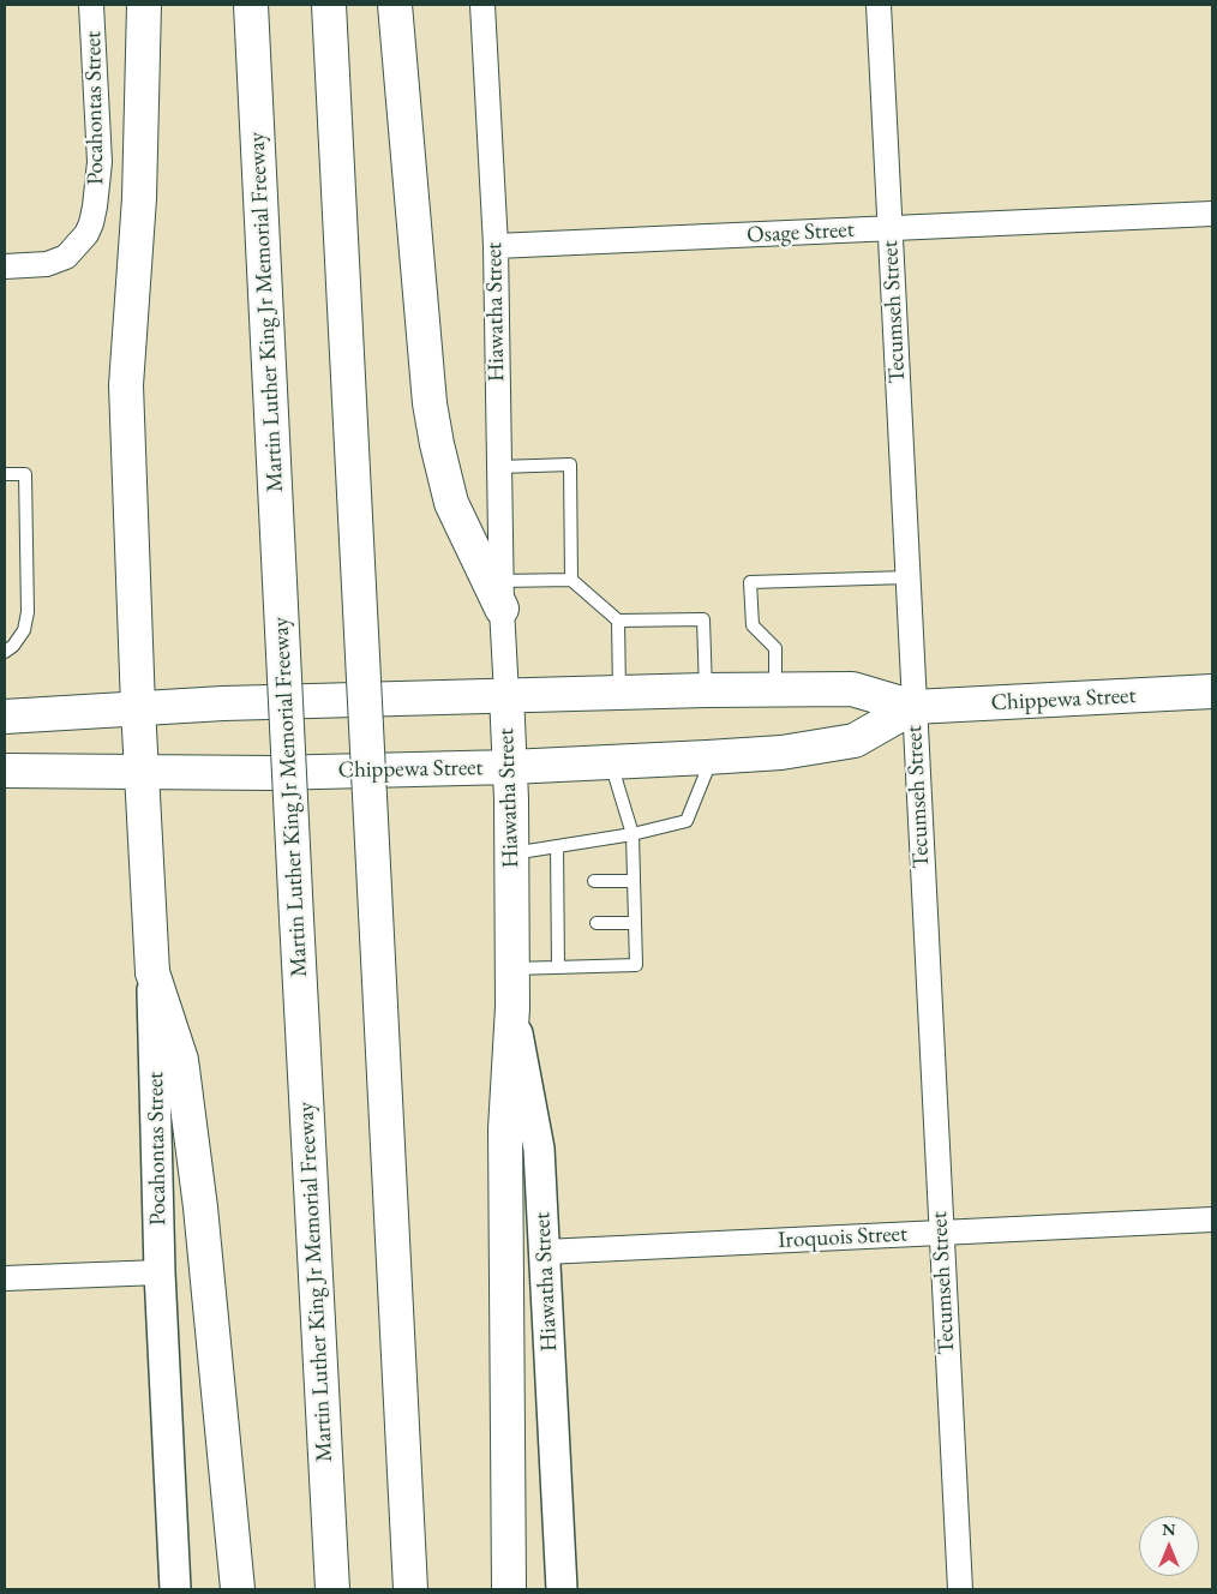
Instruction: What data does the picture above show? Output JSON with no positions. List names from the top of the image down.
{
  "streets": {
    "main road": [
      "Pocahontas Street",
      "Martin Luther King Jr Memorial Freeway",
      "Hiawatha Street",
      "Chippewa Street"
    ],
    "street": ["Osage Street", "Tecumseh Street", "Iroquois Street"]
  },
  "crossings": [
    ["Pocahontas Street", "Chippewa Street"],
    ["Osage Street", "Hiawatha Street"],
    ["Osage Street", "Tecumseh Street"],
    ["Hiawatha Street", "Chippewa Street"],
    ["Hiawatha Street", "Iroquois Street"],
    ["Tecumseh Street", "Chippewa Street"],
    ["Tecumseh Street", "Iroquois Street"]
  ],
  "north": "top"
}
